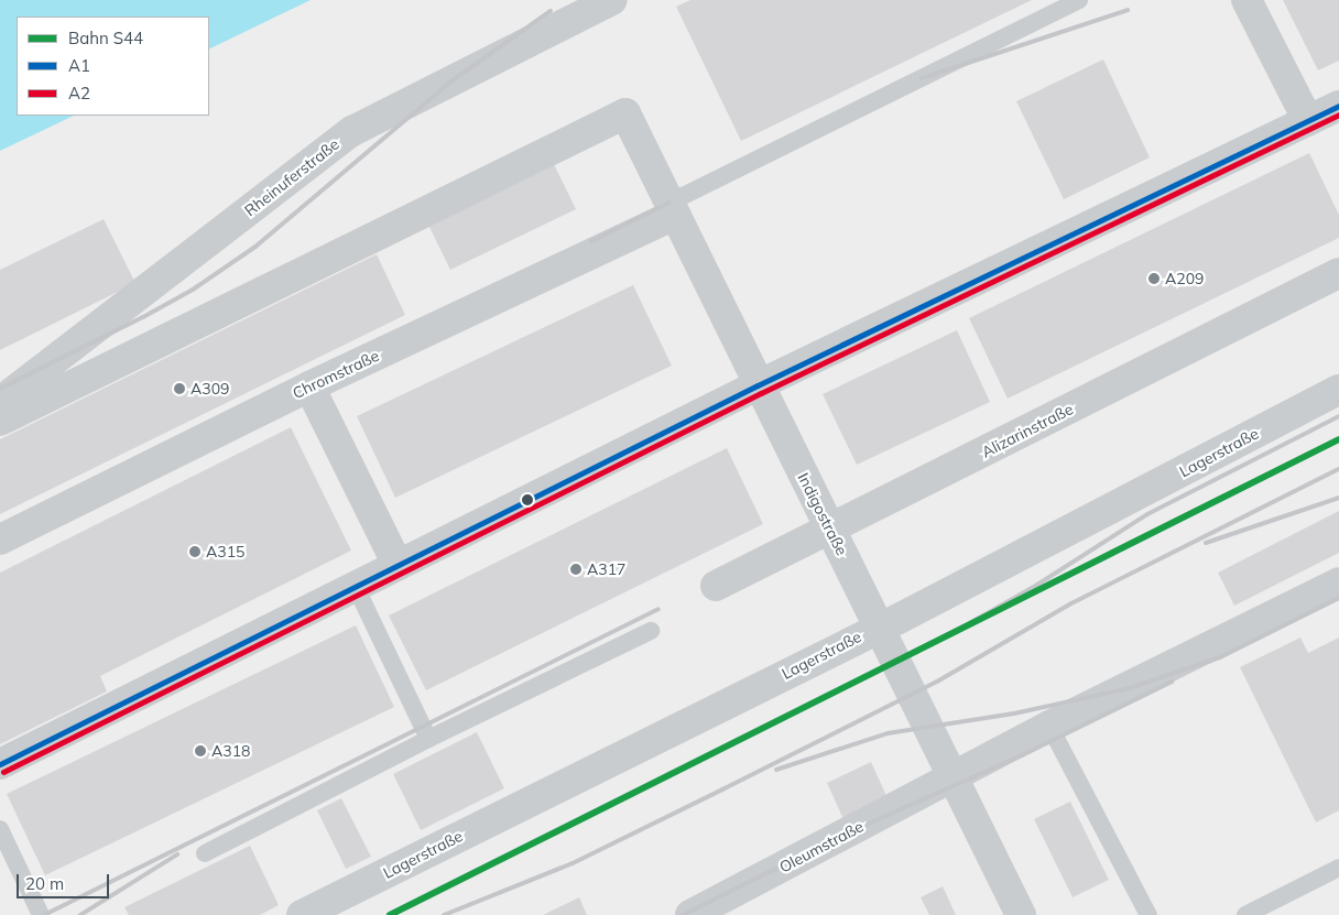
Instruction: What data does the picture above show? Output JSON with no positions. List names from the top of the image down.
{
  "streets": {
    "street": [
      "Rheinuferstraße",
      "Chromstraße",
      "Alizarinstraße",
      "Lagerstraße",
      "Indigostraße",
      "Oleumstraße"
    ]
  },
  "crossings": [
    ["Chromstraße", "Indigostraße"],
    ["Alizarinstraße", "Indigostraße"],
    ["Lagerstraße", "Indigostraße"],
    ["Indigostraße", "Oleumstraße"]
  ],
  "places": [
    "A209",
    "A309",
    "A315",
    "A317",
    "A318"
  ],
  "lines": ["transit line A1", "transit line A2", "rail line S44"],
  "legend": ["Bahn S44", "A1", "A2"],
  "scale_bar": "20 m"
}
